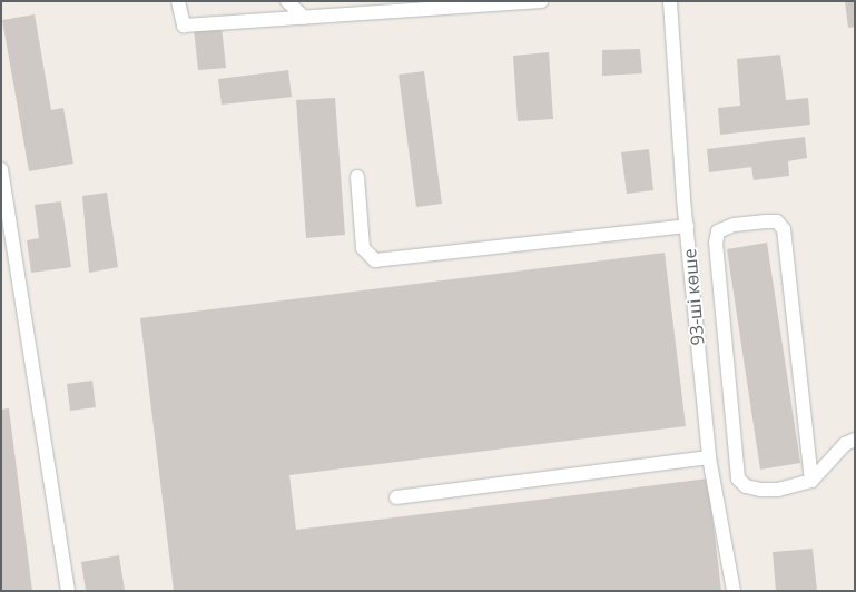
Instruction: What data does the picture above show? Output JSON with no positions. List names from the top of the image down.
{
  "streets": {
    "lane": ["93-ші көше"]
  }
}
